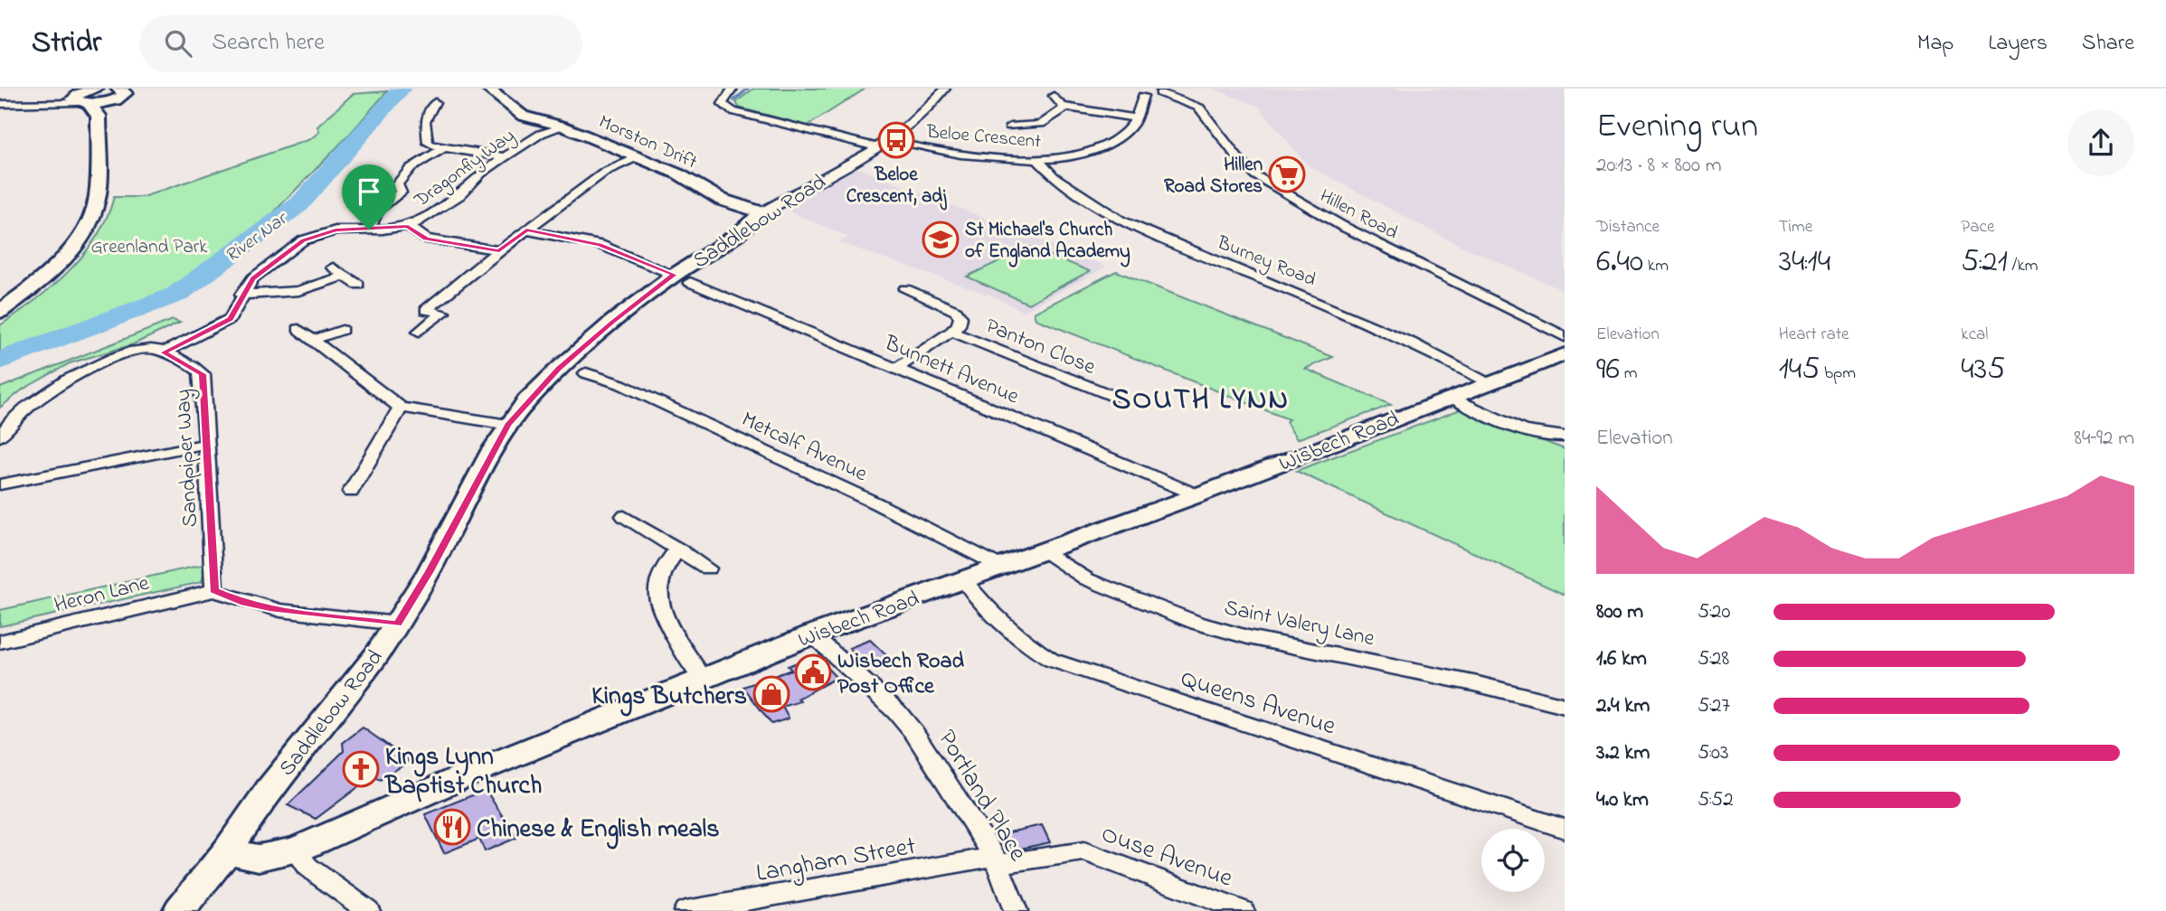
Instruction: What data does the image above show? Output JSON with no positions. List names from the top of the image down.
{
  "streets": {
    "street": [
      "Beloe Crescent",
      "Morston Drift",
      "Dragonfly Way",
      "Hillen Road",
      "Saddlebow Road",
      "Burney Road",
      "Panton Close",
      "Bunnett Avenue",
      "Wisbech Road",
      "Metcalf Avenue",
      "Sandpiper Way",
      "Heron Lane",
      "Saint Valery Lane",
      "Queens Avenue",
      "Portland Place",
      "Ouse Avenue",
      "Langham Street"
    ]
  },
  "crossings": [
    ["Beloe Crescent", "Hillen Road"],
    ["Beloe Crescent", "Burney Road"],
    ["Morston Drift", "Dragonfly Way"],
    ["Morston Drift", "Saddlebow Road"],
    ["Dragonfly Way", "Sandpiper Way"],
    ["Saddlebow Road", "Bunnett Avenue"],
    ["Saddlebow Road", "Wisbech Road"],
    ["Burney Road", "Wisbech Road"],
    ["Panton Close", "Bunnett Avenue"],
    ["Bunnett Avenue", "Wisbech Road"],
    ["Wisbech Road", "Metcalf Avenue"],
    ["Wisbech Road", "Saint Valery Lane"],
    ["Wisbech Road", "Queens Avenue"],
    ["Wisbech Road", "Portland Place"],
    ["Sandpiper Way", "Heron Lane"],
    ["Portland Place", "Ouse Avenue"],
    ["Portland Place", "Langham Street"],
    ["Ouse Avenue", "Langham Street"]
  ],
  "districts": ["SOUTH LYNN"],
  "water": ["River Nar"],
  "parks": ["Greenland Park"],
  "places": {
    "bus stop": ["Beloe Crescent, adj"],
    "supermarket": ["Hillen Road Stores"],
    "school or university": ["St Michael's Church of England Academy"],
    "public building": ["Wisbech Road Post Office"],
    "shop": ["Kings Butchers"],
    "church": ["Kings Lynn Baptist Church"],
    "restaurant": ["Chinese & English meals"]
  },
  "page": {
    "header": "Stridr",
    "search": "Search here",
    "nav": ["Map", "Layers", "Share"],
    "heading": ["Evening run", "20:13 · 8 × 800 m"],
    "stats": [
      ["Distance", "6.40 km"],
      ["Time", "34:14"],
      ["Pace", "5:21 /km"],
      ["Elevation", "96 m"],
      ["Heart rate", "145 bpm"],
      ["kcal", "435"]
    ],
    "chart": ["Elevation", "84–92 m"],
    "list": [
      {
        "name": "800 m",
        "note": "5:20"
      },
      {
        "name": "1.6 km",
        "note": "5:28"
      },
      {
        "name": "2.4 km",
        "note": "5:27"
      },
      {
        "name": "3.2 km",
        "note": "5:03"
      },
      {
        "name": "4.0 km",
        "note": "5:52"
      }
    ]
  }
}
